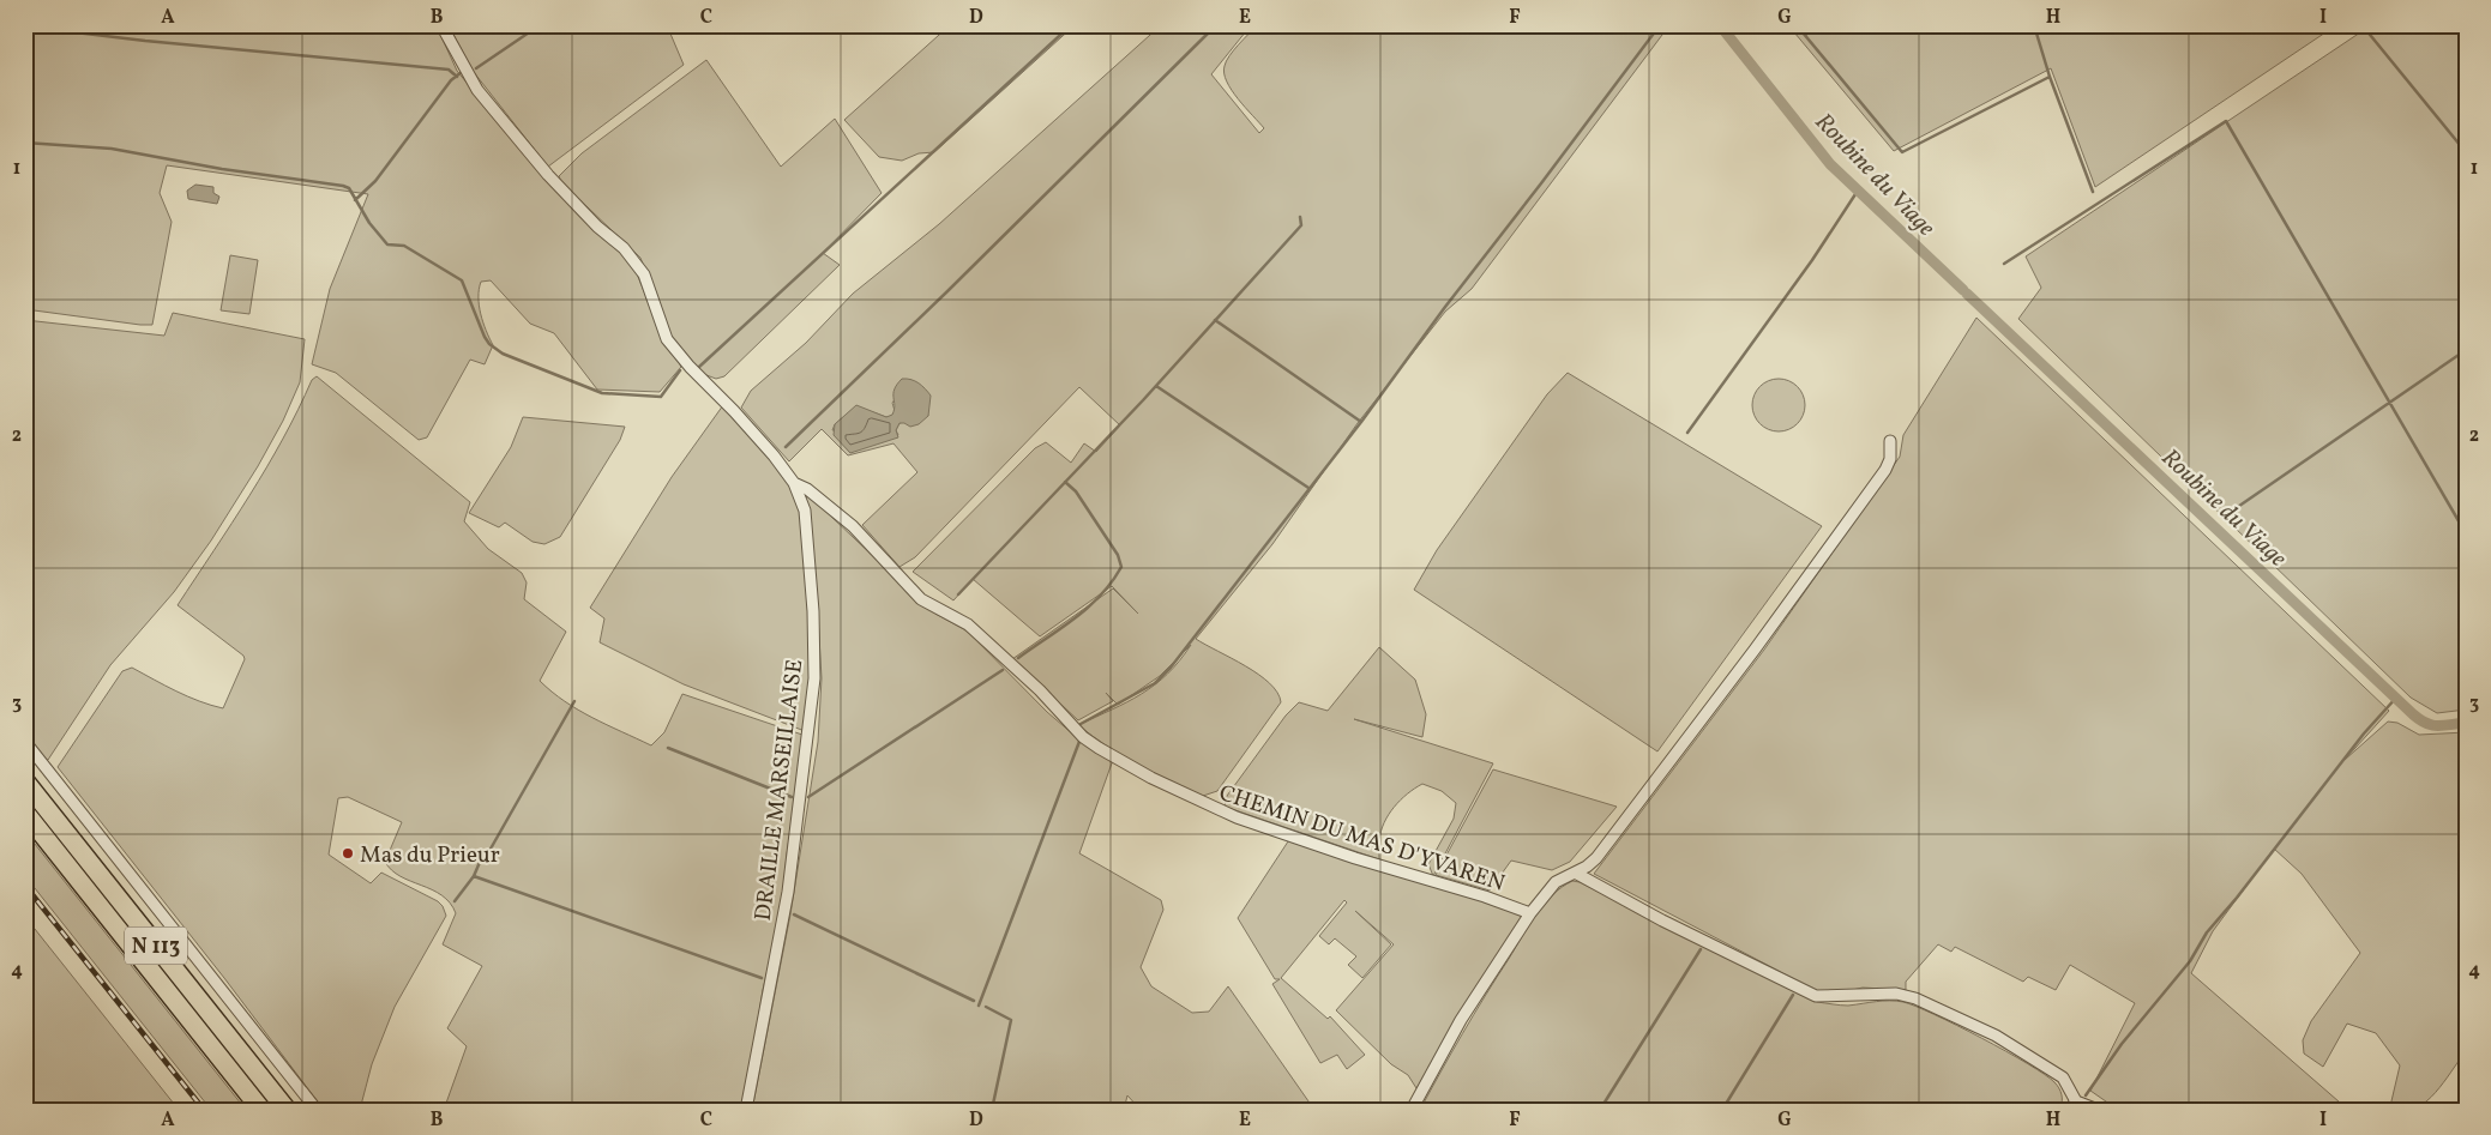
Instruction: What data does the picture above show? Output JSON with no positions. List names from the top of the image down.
{
  "streets": {
    "highway": ["N 113"],
    "street": ["DRAILLE MARSEILLAISE", "CHEMIN DU MAS D'YVAREN"]
  },
  "crossings": [
    ["DRAILLE MARSEILLAISE", "CHEMIN DU MAS D'YVAREN"]
  ],
  "water": ["Roubine du Viage"],
  "places": ["Mas du Prieur"],
  "grid": {
    "columns": [
      "A",
      "B",
      "C",
      "D",
      "E",
      "F",
      "G",
      "H",
      "I"
    ],
    "rows": [
      "1",
      "2",
      "3",
      "4"
    ]
  }
}
